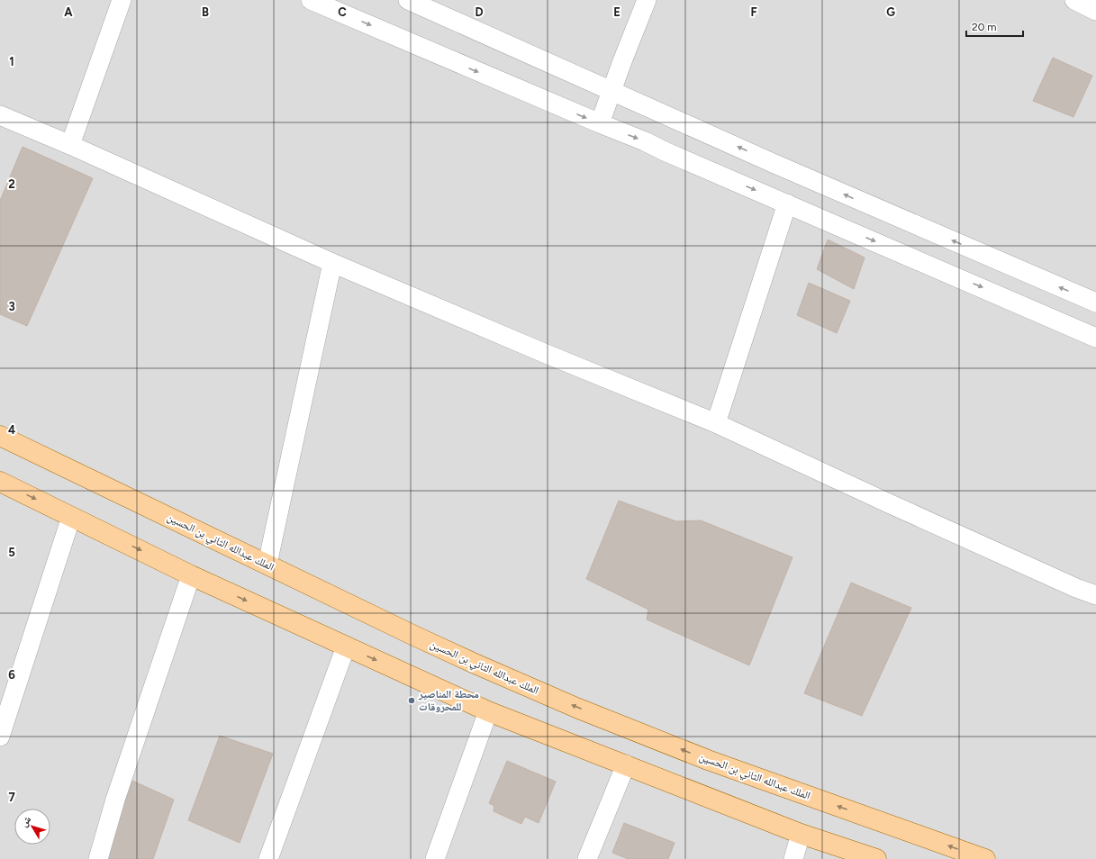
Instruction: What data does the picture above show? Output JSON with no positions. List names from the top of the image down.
{
  "streets": {
    "main road": ["الملك عبدالله الثاني بن الحسين"]
  },
  "places": ["محطة المناصير للمحروقات"],
  "scale_bar": "20 m",
  "north": "top left",
  "grid": {
    "columns": [
      "A",
      "B",
      "C",
      "D",
      "E",
      "F",
      "G"
    ],
    "rows": [
      "1",
      "2",
      "3",
      "4",
      "5",
      "6",
      "7"
    ]
  }
}
